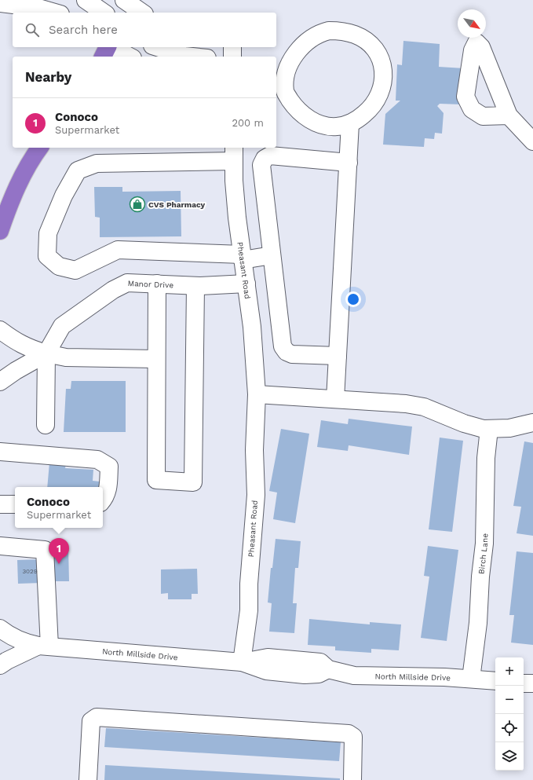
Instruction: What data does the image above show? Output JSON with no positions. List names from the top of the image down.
{
  "streets": {
    "street": [
      "Pheasant Road",
      "Manor Drive",
      "Birch Lane",
      "North Millside Drive"
    ]
  },
  "crossings": [
    ["Pheasant Road", "Manor Drive"],
    ["Pheasant Road", "North Millside Drive"],
    ["Birch Lane", "North Millside Drive"]
  ],
  "places": {
    "shop": ["CVS Pharmacy"]
  },
  "house_numbers": ["3029"],
  "north": "bottom right",
  "page": {
    "search": "Search here",
    "heading": "Nearby",
    "list": [
      {
        "mark": "1",
        "name": "Conoco",
        "note": "Supermarket",
        "value": "200 m"
      }
    ],
    "popup": ["Conoco", "Supermarket"],
    "pins": "1",
    "map_buttons": ["+", "−"]
  }
}
